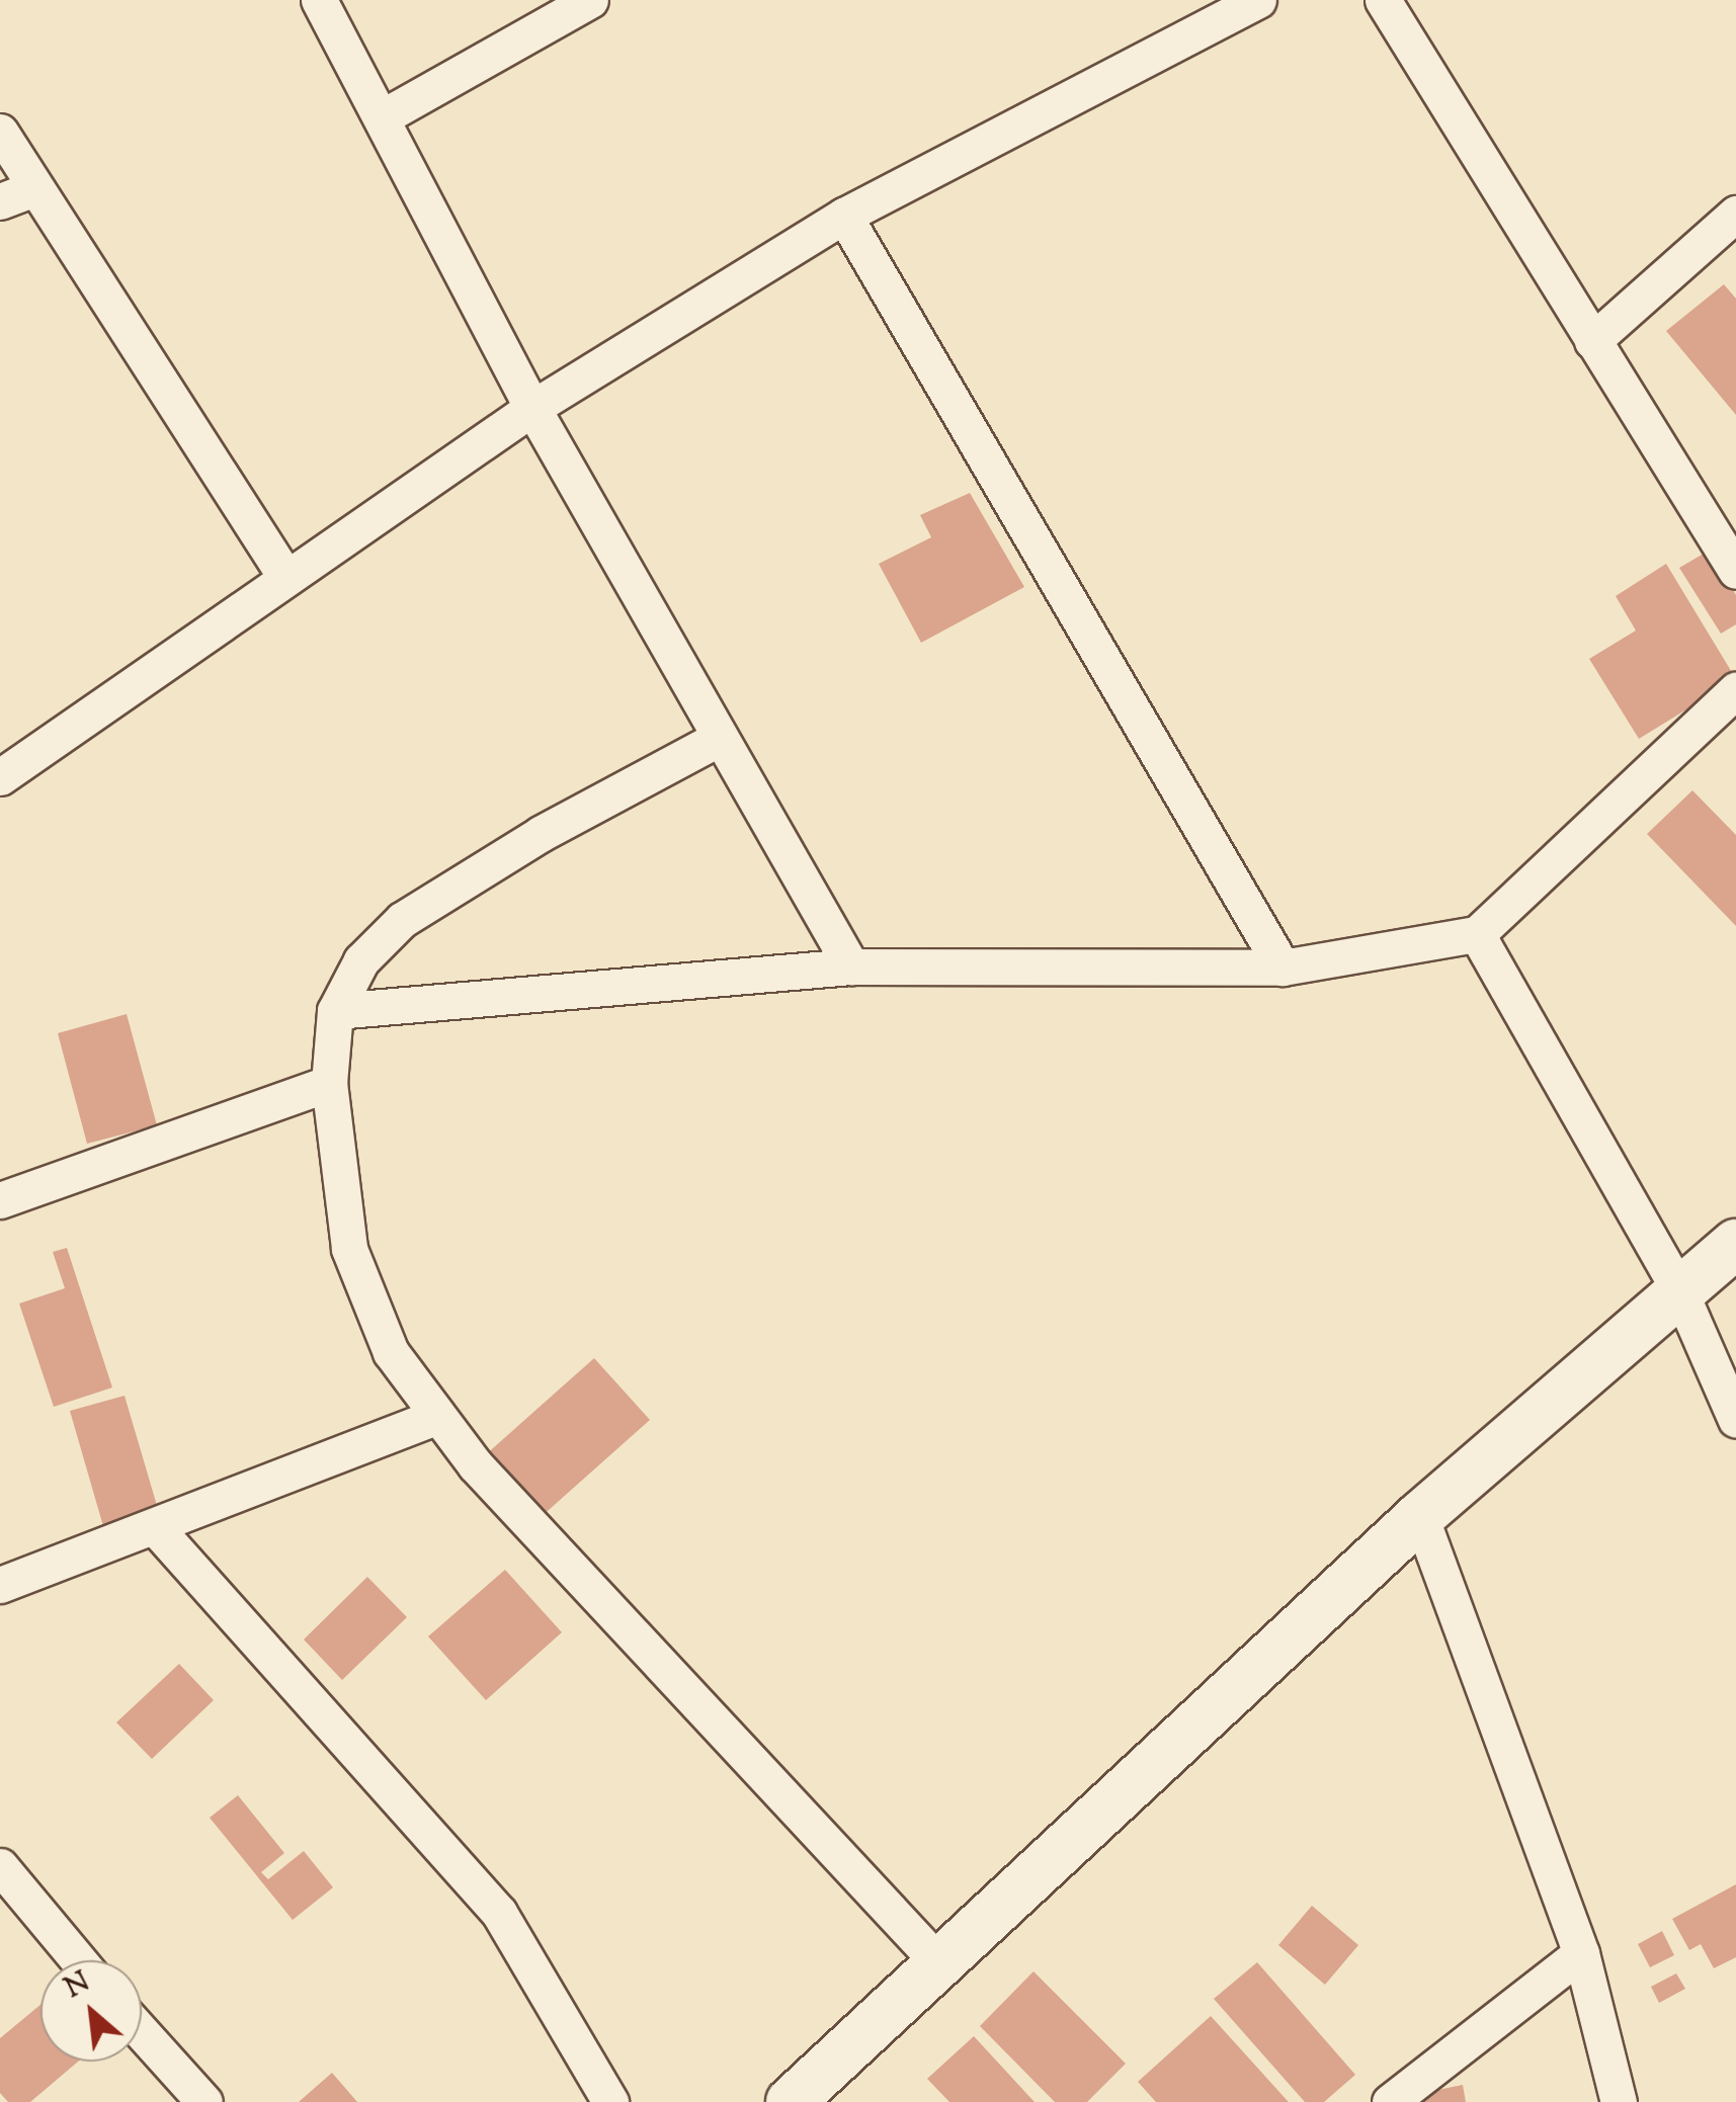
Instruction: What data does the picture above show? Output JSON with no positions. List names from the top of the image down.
{
  "north": "top left"
}
